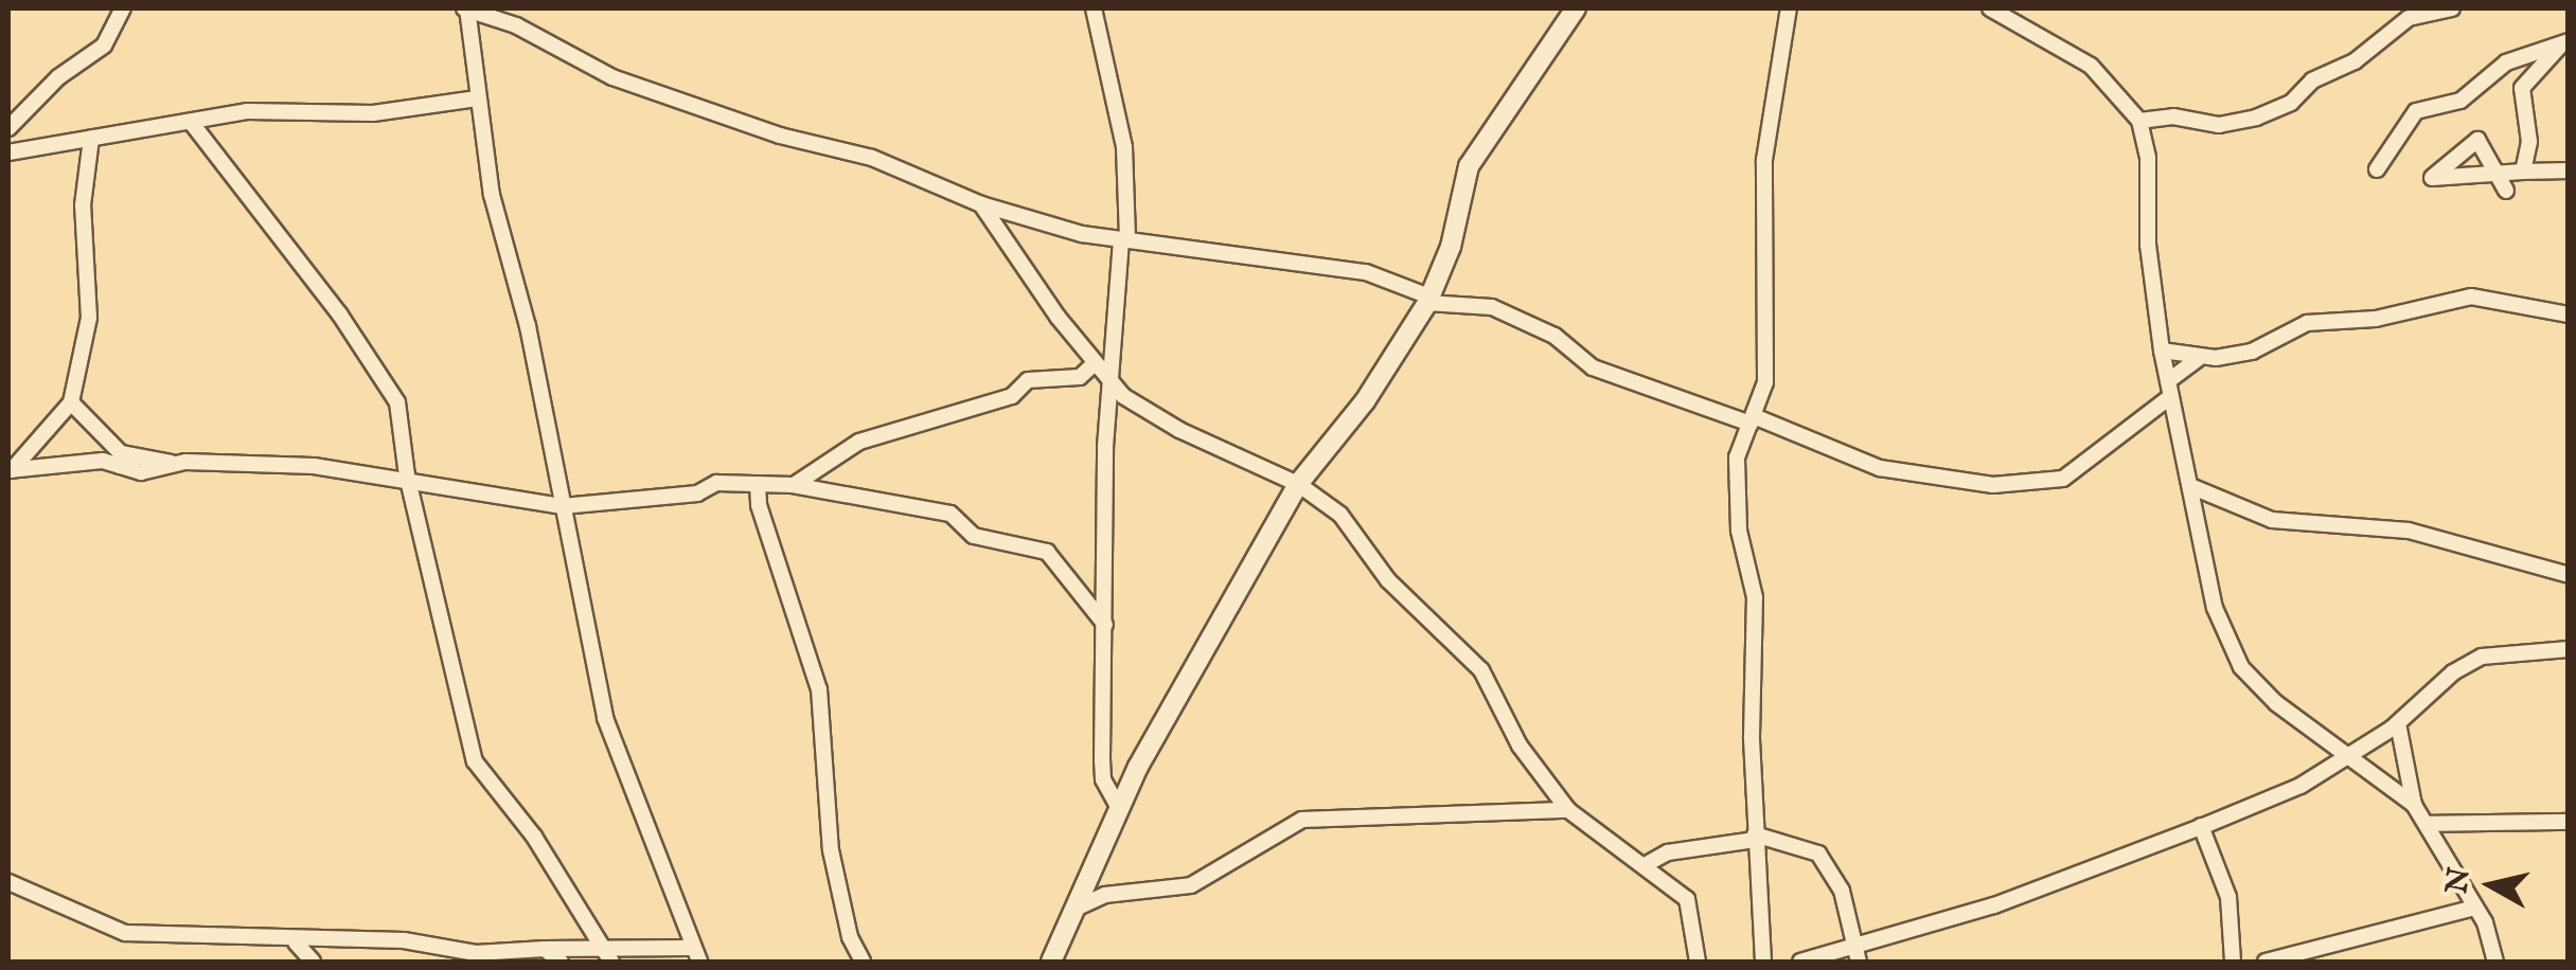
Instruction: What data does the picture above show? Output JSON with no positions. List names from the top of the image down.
{
  "north": "left"
}
